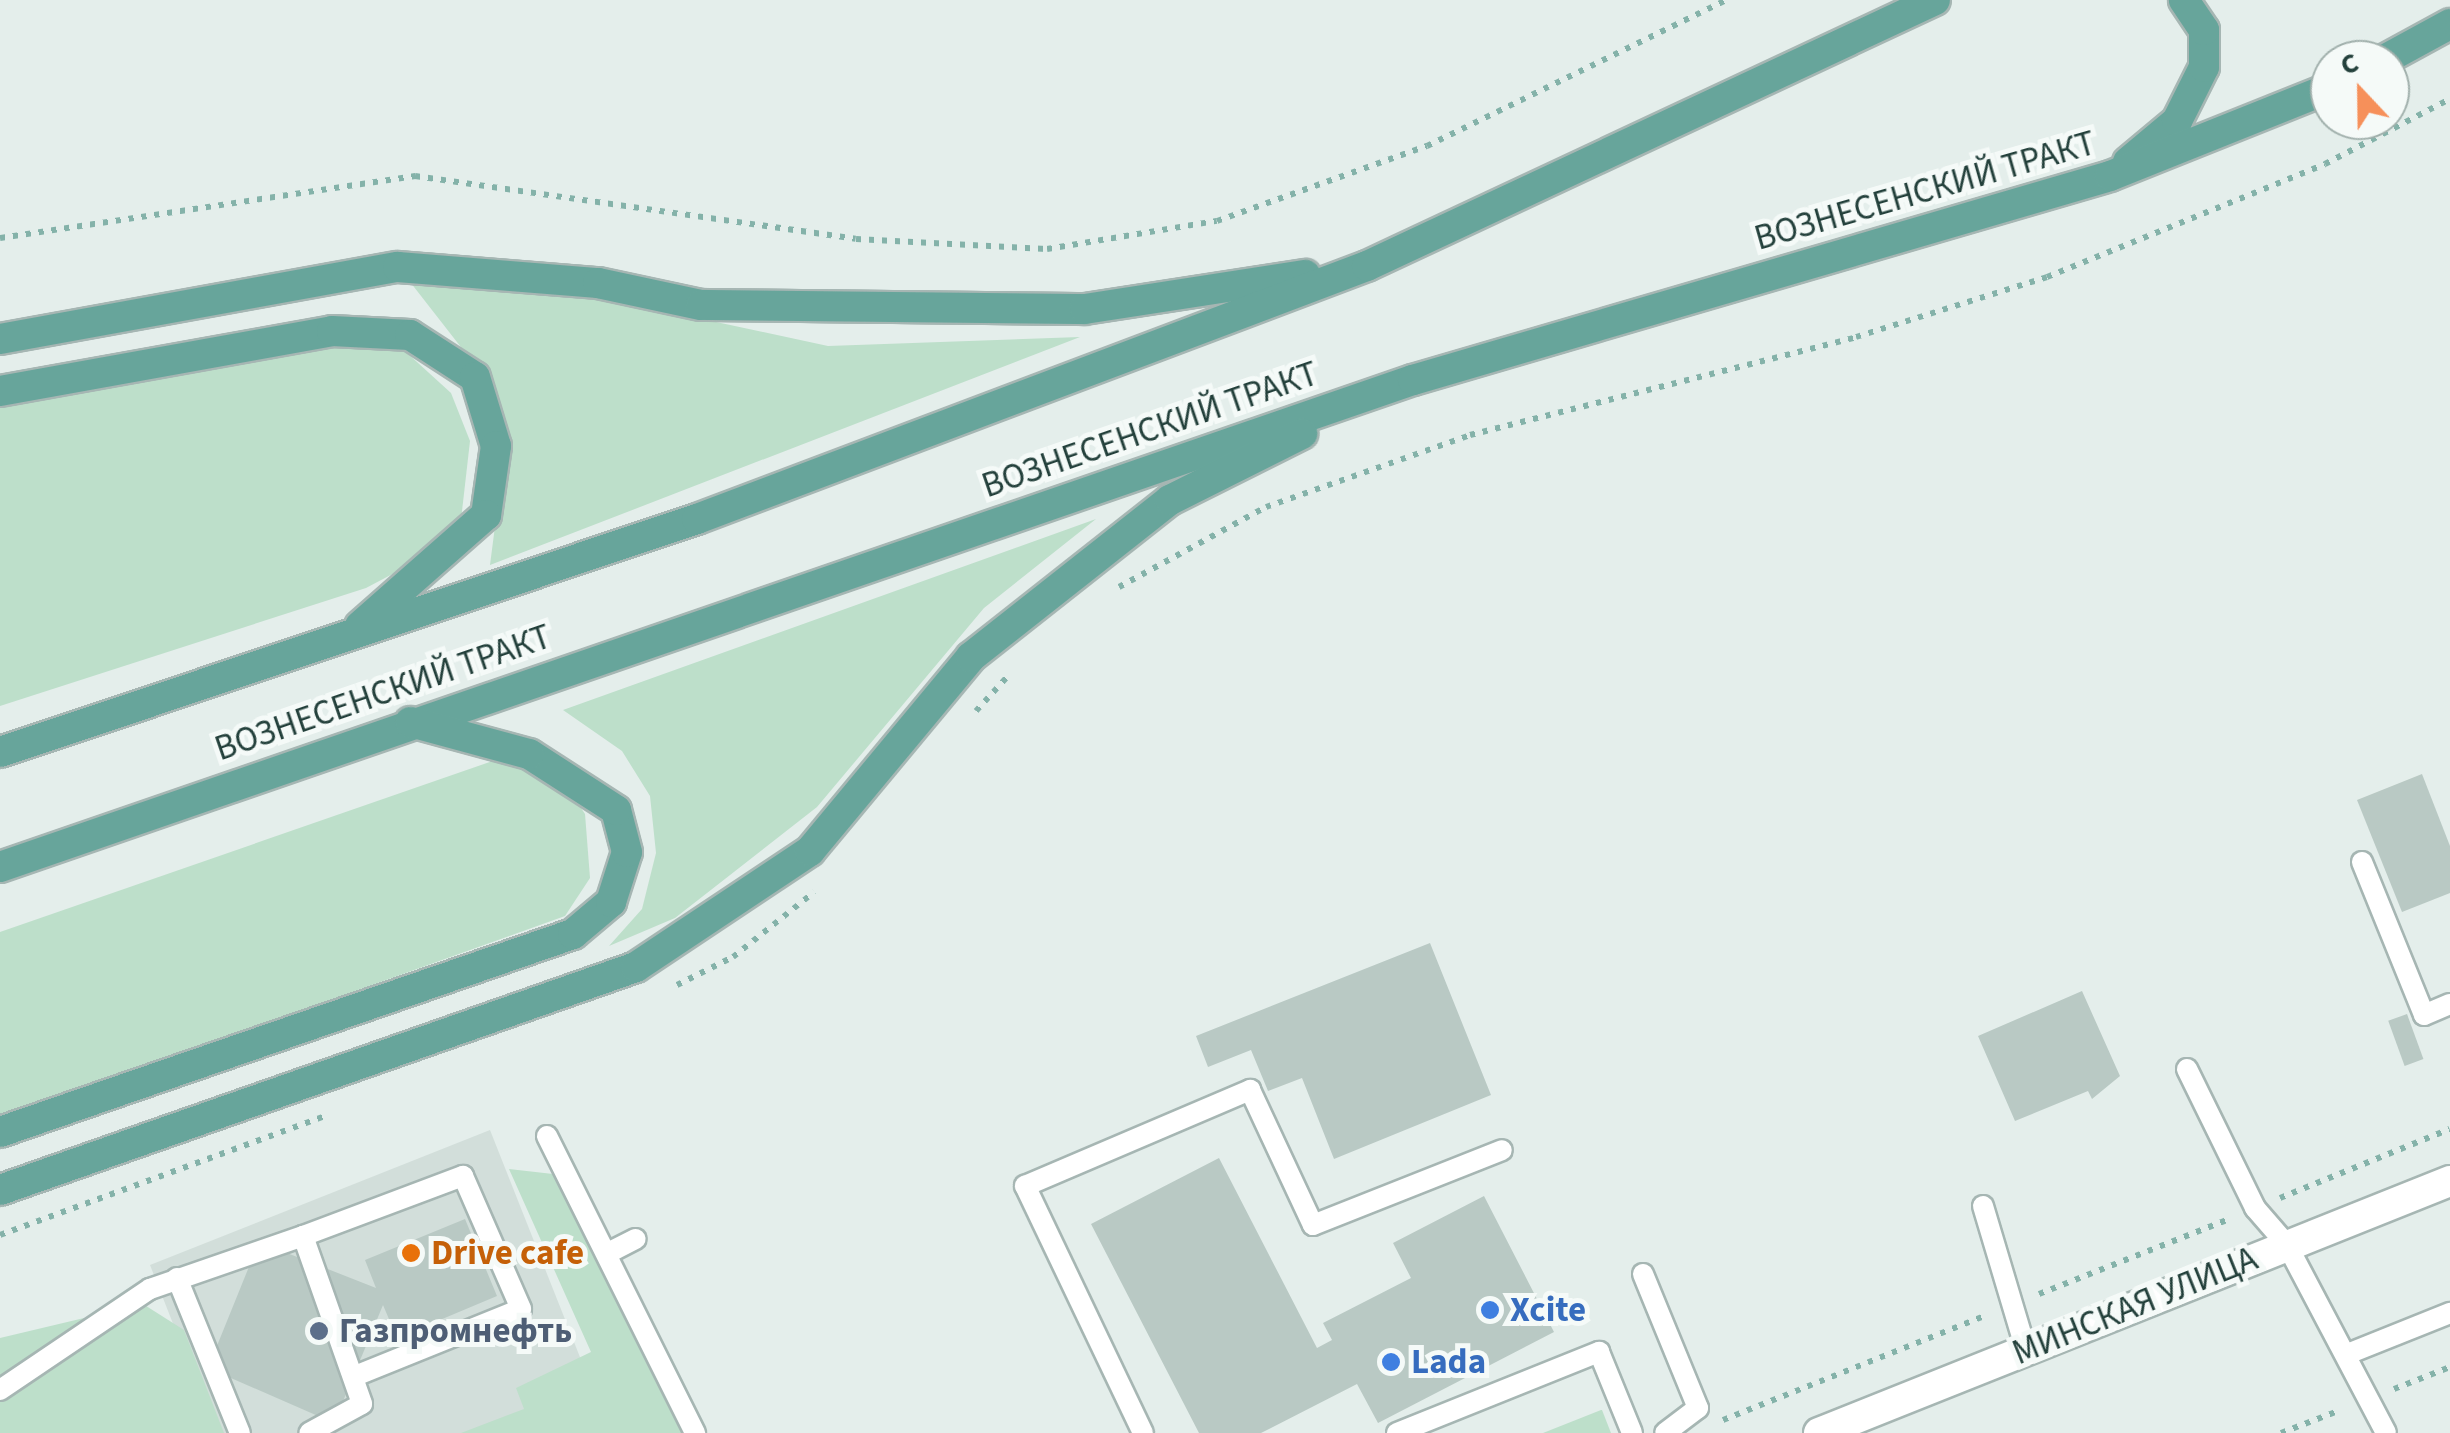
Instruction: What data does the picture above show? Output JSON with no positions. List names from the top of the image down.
{
  "streets": {
    "main road": ["ВОЗНЕСЕНСКИЙ ТРАКТ"],
    "street": ["МИНСКАЯ УЛИЦА"]
  },
  "places": [
    "Drive cafe",
    "Xcite",
    "Газпромнефть",
    "Lada"
  ],
  "north": "top"
}
